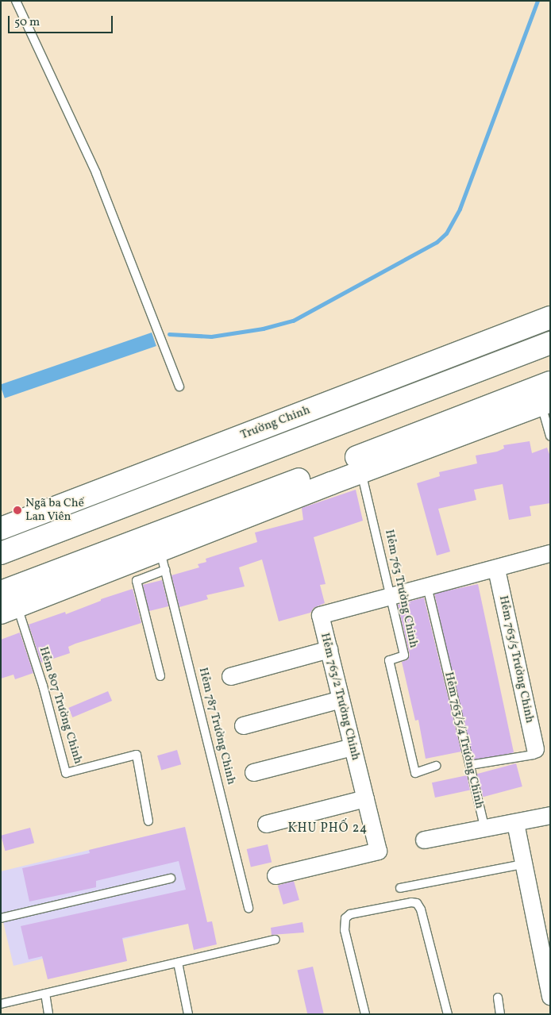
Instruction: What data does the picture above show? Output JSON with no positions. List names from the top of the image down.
{
  "streets": {
    "main road": ["Trường Chinh"],
    "street": ["Hẻm 763/5 Trường Chinh", "Hẻm 763/2 Trường Chinh"],
    "lane": [
      "Hẻm 763 Trường Chinh",
      "Hẻm 807 Trường Chinh",
      "Hẻm 787 Trường Chinh",
      "Hẻm 763/5/4 Trường Chinh"
    ]
  },
  "crossings": [
    ["Hẻm 763 Trường Chinh", "Hẻm 763/2 Trường Chinh"]
  ],
  "districts": ["KHU PHỐ 24"],
  "places": ["Ngã ba Chế Lan Viên"],
  "scale_bar": "50 m"
}
